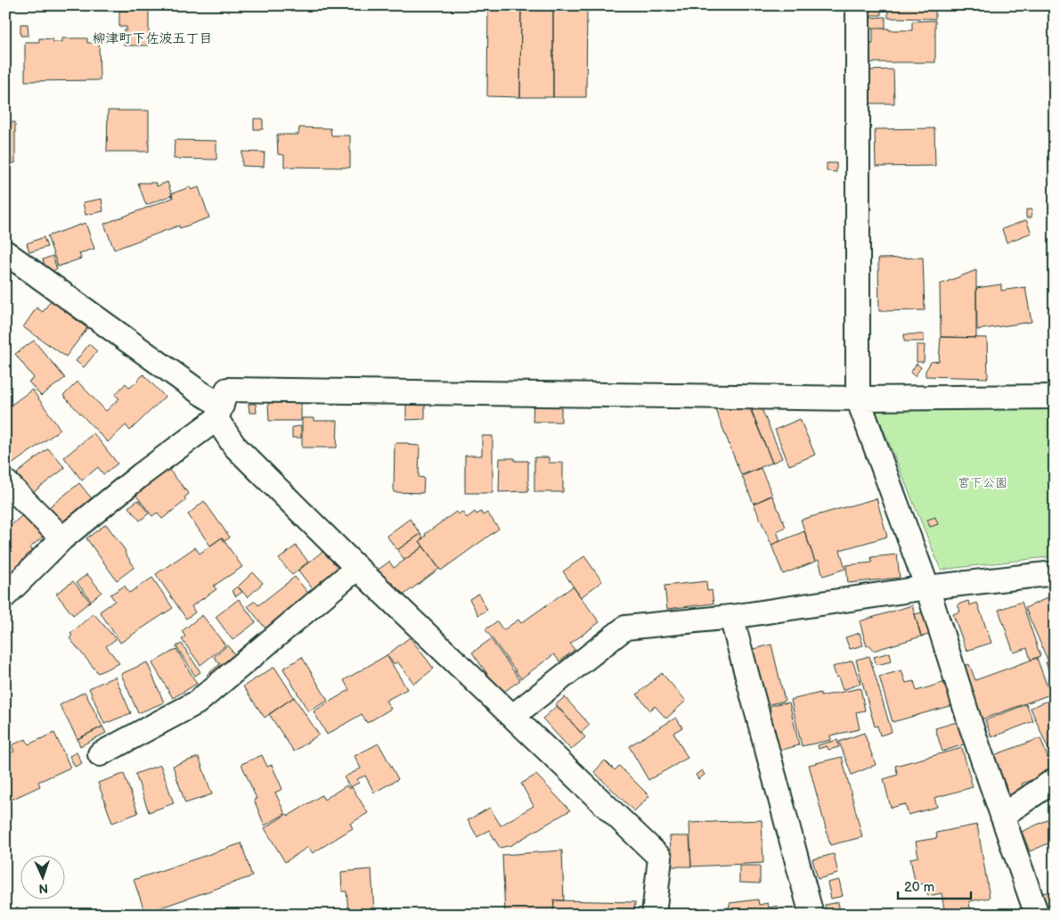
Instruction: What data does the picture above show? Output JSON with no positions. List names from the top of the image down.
{
  "districts": ["柳津町下佐波五丁目"],
  "parks": ["宮下公園"],
  "scale_bar": "20 m",
  "north": "bottom"
}
